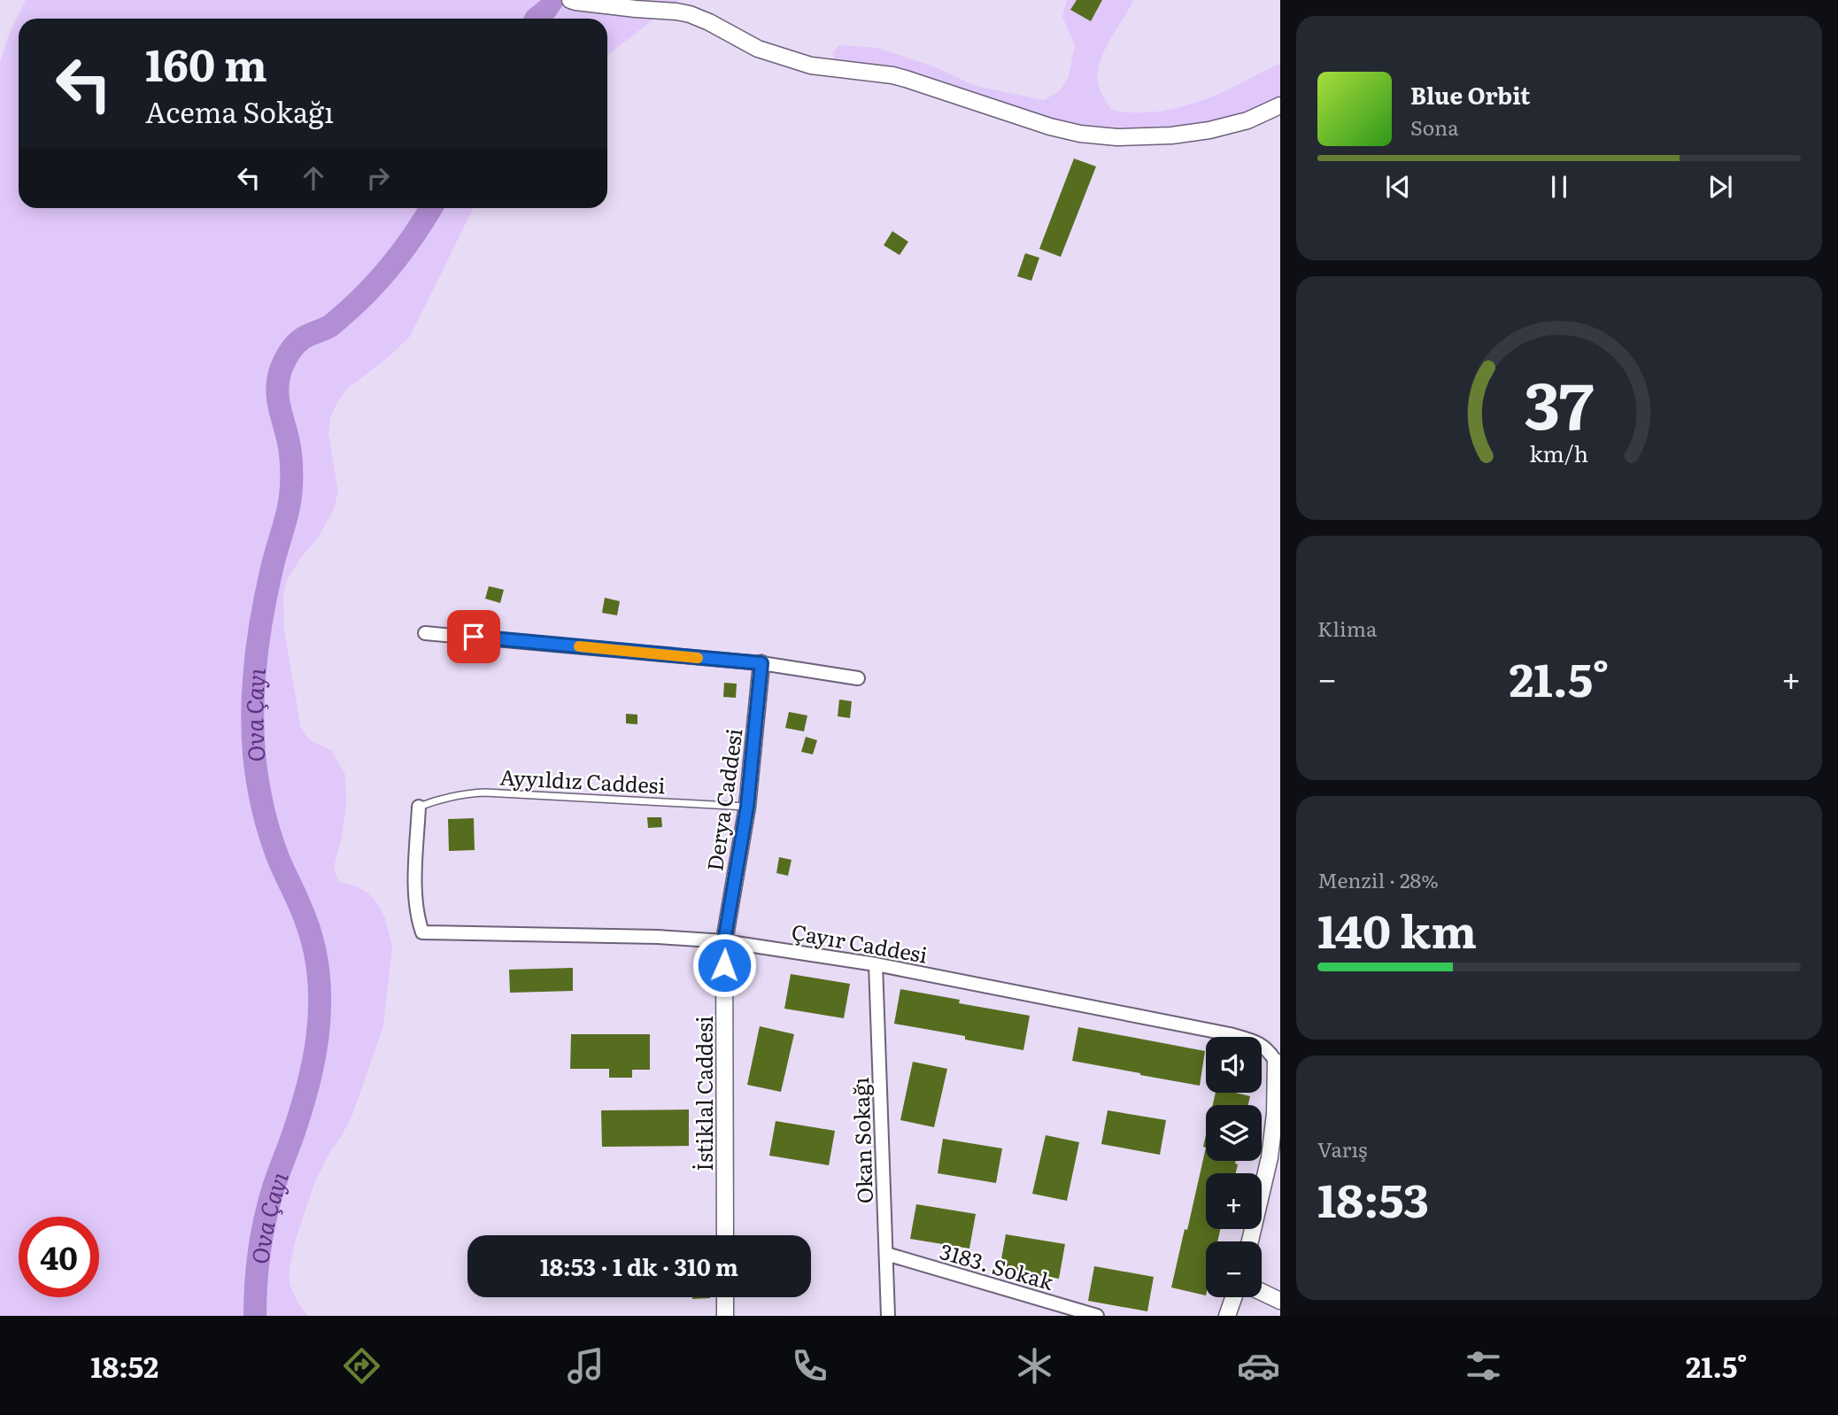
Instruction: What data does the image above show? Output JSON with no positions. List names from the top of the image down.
{
  "streets": {
    "street": [
      "Derya Caddesi",
      "Çayır Caddesi",
      "İstiklal Caddesi",
      "Okan Sokağı",
      "3183. Sokak"
    ],
    "lane": ["Ayyıldız Caddesi"]
  },
  "crossings": [
    ["Ayyıldız Caddesi", "Derya Caddesi"],
    ["Ayyıldız Caddesi", "Çayır Caddesi"],
    ["Derya Caddesi", "Çayır Caddesi"],
    ["Derya Caddesi", "İstiklal Caddesi"],
    ["Çayır Caddesi", "İstiklal Caddesi"],
    ["Çayır Caddesi", "Okan Sokağı"],
    ["Okan Sokağı", "3183. Sokak"]
  ],
  "water": ["Ova Çayı"],
  "page": {
    "turn": ["160 m", "Acema Sokağı"],
    "song": ["Blue Orbit", "Sona"],
    "tile": [
      "Klima",
      ["Menzil · 28%", "140 km"],
      ["Varış", "18:53"]
    ],
    "heat": ["−", "21.5°", "+"],
    "map_buttons": ["+", "−"],
    "limit": "40",
    "trip": "18:53 · 1 dk · 310 m",
    "tabs": ["18:52", "21.5°"],
    "gauge": ["37", "km/h"]
  }
}
